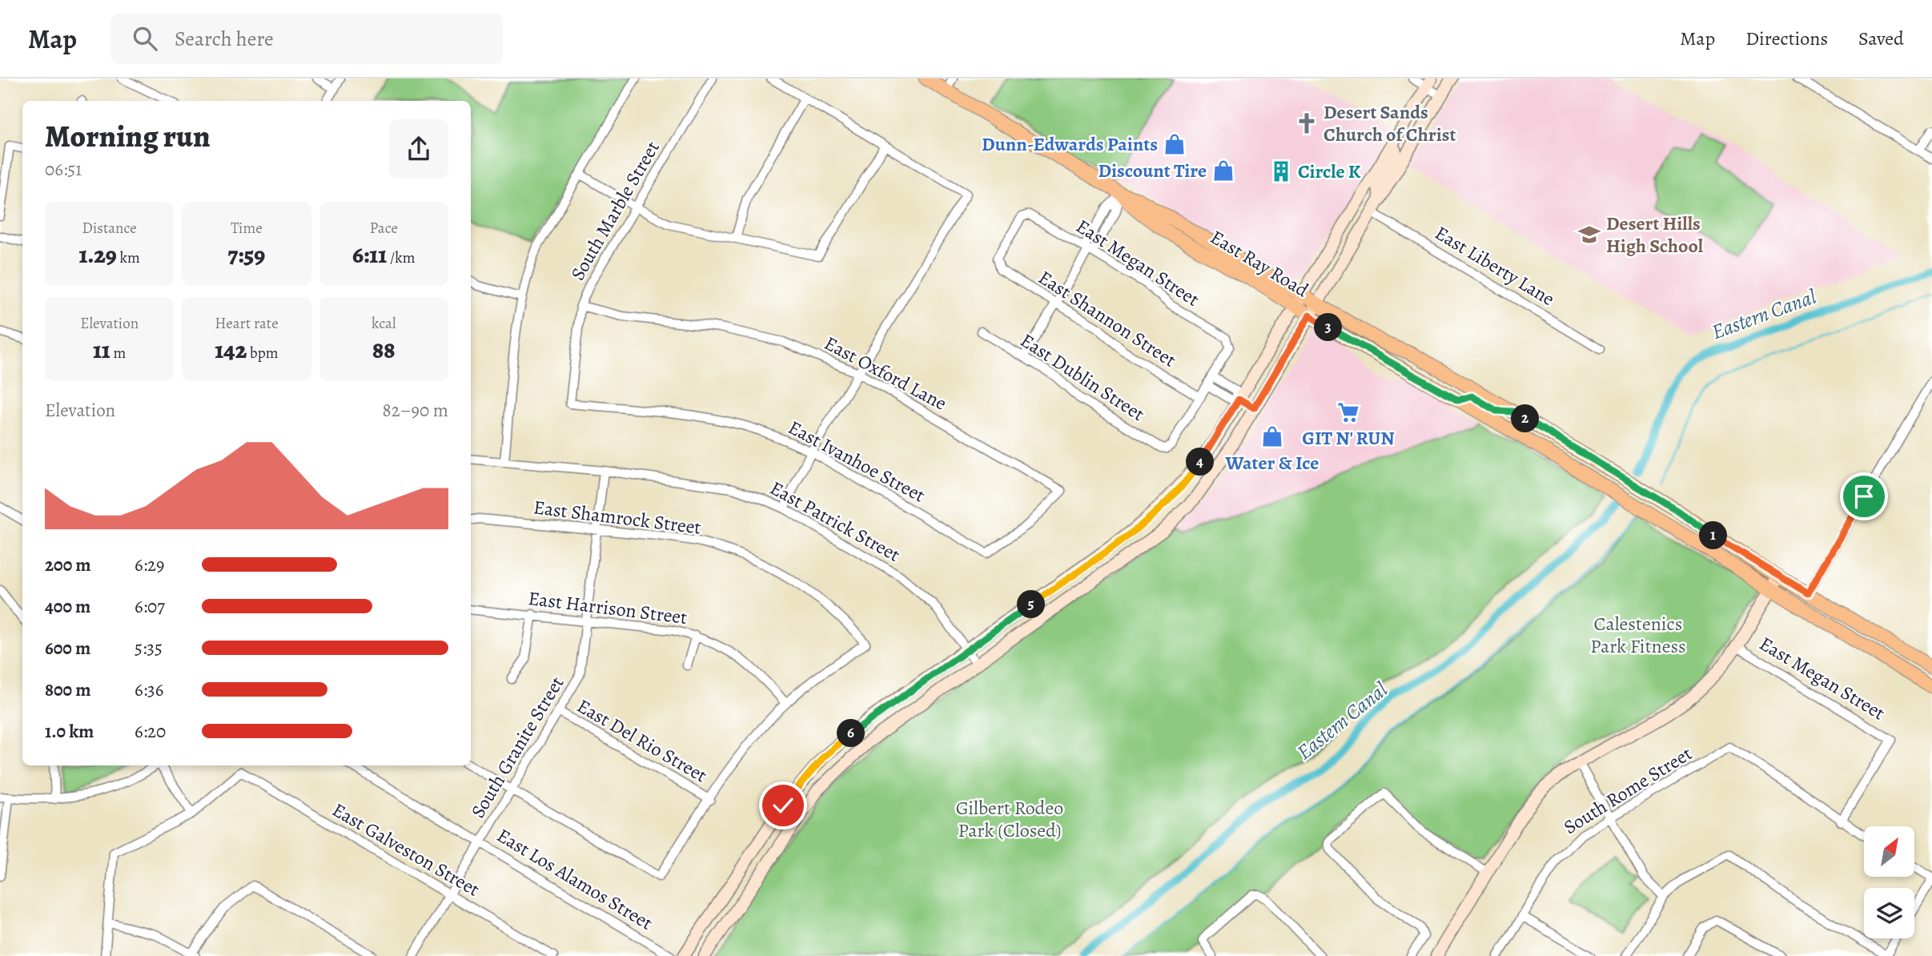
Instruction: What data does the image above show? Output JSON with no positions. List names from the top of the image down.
{
  "streets": {
    "main road": ["East Ray Road"],
    "street": [
      "South Marble Street",
      "East Megan Street",
      "East Liberty Lane",
      "East Shannon Street",
      "East Oxford Lane",
      "East Dublin Street",
      "East Ivanhoe Street",
      "East Shamrock Street",
      "East Patrick Street",
      "East Harrison Street",
      "East Del Rio Street",
      "South Granite Street",
      "South Rome Street",
      "East Galveston Street",
      "East Los Alamos Street"
    ]
  },
  "crossings": [
    ["South Marble Street", "East Oxford Lane"],
    ["South Marble Street", "East Ivanhoe Street"],
    ["East Megan Street", "East Shannon Street"],
    ["East Megan Street", "South Rome Street"],
    ["East Shannon Street", "East Dublin Street"],
    ["East Oxford Lane", "East Ivanhoe Street"],
    ["East Shamrock Street", "East Harrison Street"],
    ["East Shamrock Street", "South Granite Street"],
    ["East Patrick Street", "South Granite Street"],
    ["East Harrison Street", "South Granite Street"],
    ["East Del Rio Street", "South Granite Street"],
    ["South Granite Street", "East Galveston Street"],
    ["South Granite Street", "East Los Alamos Street"]
  ],
  "water": ["Eastern Canal"],
  "parks": ["Calestenics Park Fitness", "Gilbert Rodeo Park (Closed)"],
  "places": {
    "church": ["Desert Sands Church of Christ"],
    "shop": ["Dunn-Edwards Paints", "Discount Tire", "Water & Ice"],
    "building": ["Circle K"],
    "school or university": ["Desert Hills High School"],
    "supermarket": ["GIT N' RUN"]
  },
  "north": "top right",
  "page": {
    "header": "Map",
    "search": "Search here",
    "nav": ["Map", "Directions", "Saved"],
    "heading": ["Morning run", "06:51"],
    "stats": [
      ["Distance", "1.29 km"],
      ["Time", "7:59"],
      ["Pace", "6:11 /km"],
      ["Elevation", "11 m"],
      ["Heart rate", "142 bpm"],
      ["kcal", "88"]
    ],
    "pins": [
      "3",
      "2",
      "4",
      "1",
      "5",
      "6"
    ],
    "chart": ["Elevation", "82–90 m"],
    "list": [
      {
        "name": "200 m",
        "note": "6:29"
      },
      {
        "name": "400 m",
        "note": "6:07"
      },
      {
        "name": "600 m",
        "note": "5:35"
      },
      {
        "name": "800 m",
        "note": "6:36"
      },
      {
        "name": "1.0 km",
        "note": "6:20"
      }
    ]
  }
}
